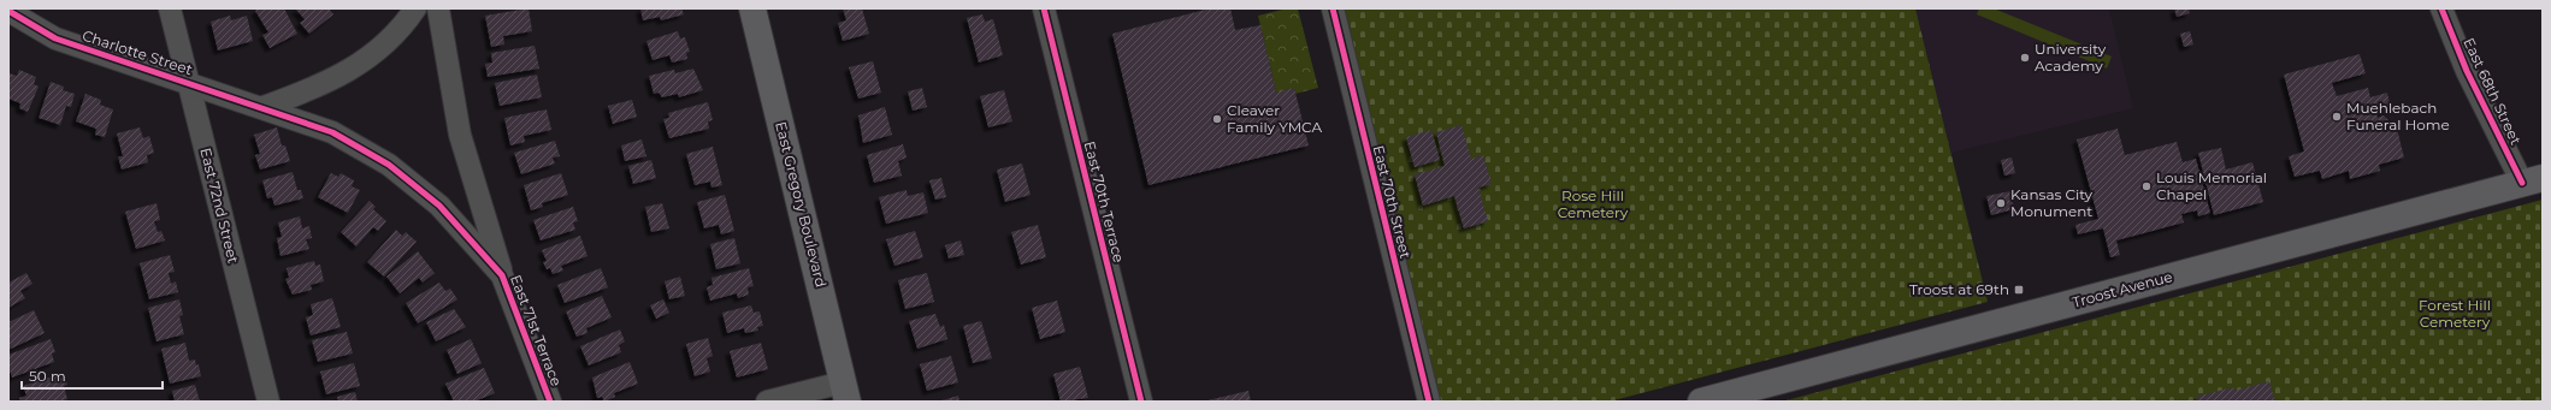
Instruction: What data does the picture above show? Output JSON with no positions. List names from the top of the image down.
{
  "streets": {
    "main road": ["East Gregory Boulevard", "Troost Avenue"],
    "street": [
      "Charlotte Street",
      "East 68th Street",
      "East 70th Terrace",
      "East 70th Street",
      "East 72nd Street",
      "East 71st Terrace"
    ]
  },
  "crossings": [
    ["Charlotte Street", "East 72nd Street"],
    ["Charlotte Street", "East 71st Terrace"],
    ["East 68th Street", "Troost Avenue"]
  ],
  "parks": ["Rose Hill Cemetery", "Forest Hill Cemetery"],
  "places": {
    "other": [
      "University Academy",
      "Muehlebach Funeral Home",
      "Cleaver Family YMCA",
      "Louis Memorial Chapel",
      "Kansas City Monument"
    ],
    "transit": ["Troost at 69th"]
  },
  "scale_bar": "50 m"
}
